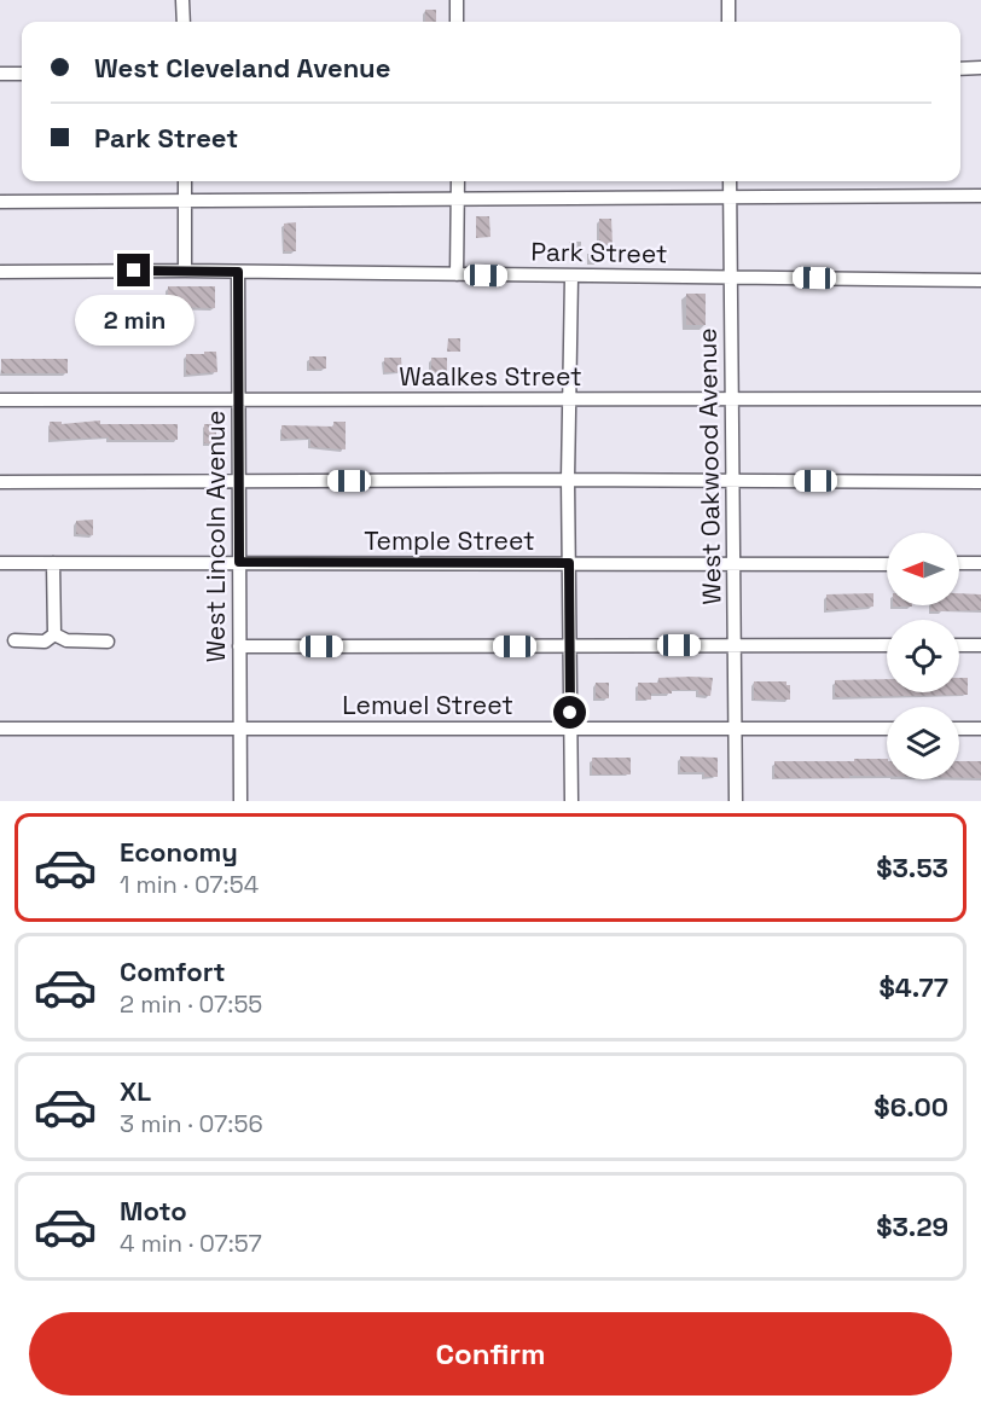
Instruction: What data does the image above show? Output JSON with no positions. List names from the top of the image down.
{
  "streets": {
    "street": [
      "Park Street",
      "Waalkes Street",
      "West Oakwood Avenue",
      "West Lincoln Avenue",
      "Temple Street",
      "Lemuel Street"
    ]
  },
  "crossings": [
    ["Park Street", "West Oakwood Avenue"],
    ["Park Street", "West Lincoln Avenue"],
    ["Waalkes Street", "West Oakwood Avenue"],
    ["Waalkes Street", "West Lincoln Avenue"],
    ["West Oakwood Avenue", "Temple Street"],
    ["West Oakwood Avenue", "Lemuel Street"],
    ["West Lincoln Avenue", "Temple Street"],
    ["West Lincoln Avenue", "Lemuel Street"]
  ],
  "north": "left",
  "page": {
    "banner": ["West Cleveland Avenue", "Park Street"],
    "bubble": "2 min",
    "list": [
      {
        "name": "Economy",
        "note": "1 min · 07:54",
        "value": "$3.53"
      },
      {
        "name": "Comfort",
        "note": "2 min · 07:55",
        "value": "$4.77"
      },
      {
        "name": "XL",
        "note": "3 min · 07:56",
        "value": "$6.00"
      },
      {
        "name": "Moto",
        "note": "4 min · 07:57",
        "value": "$3.29"
      }
    ],
    "buttons": "Confirm"
  }
}
